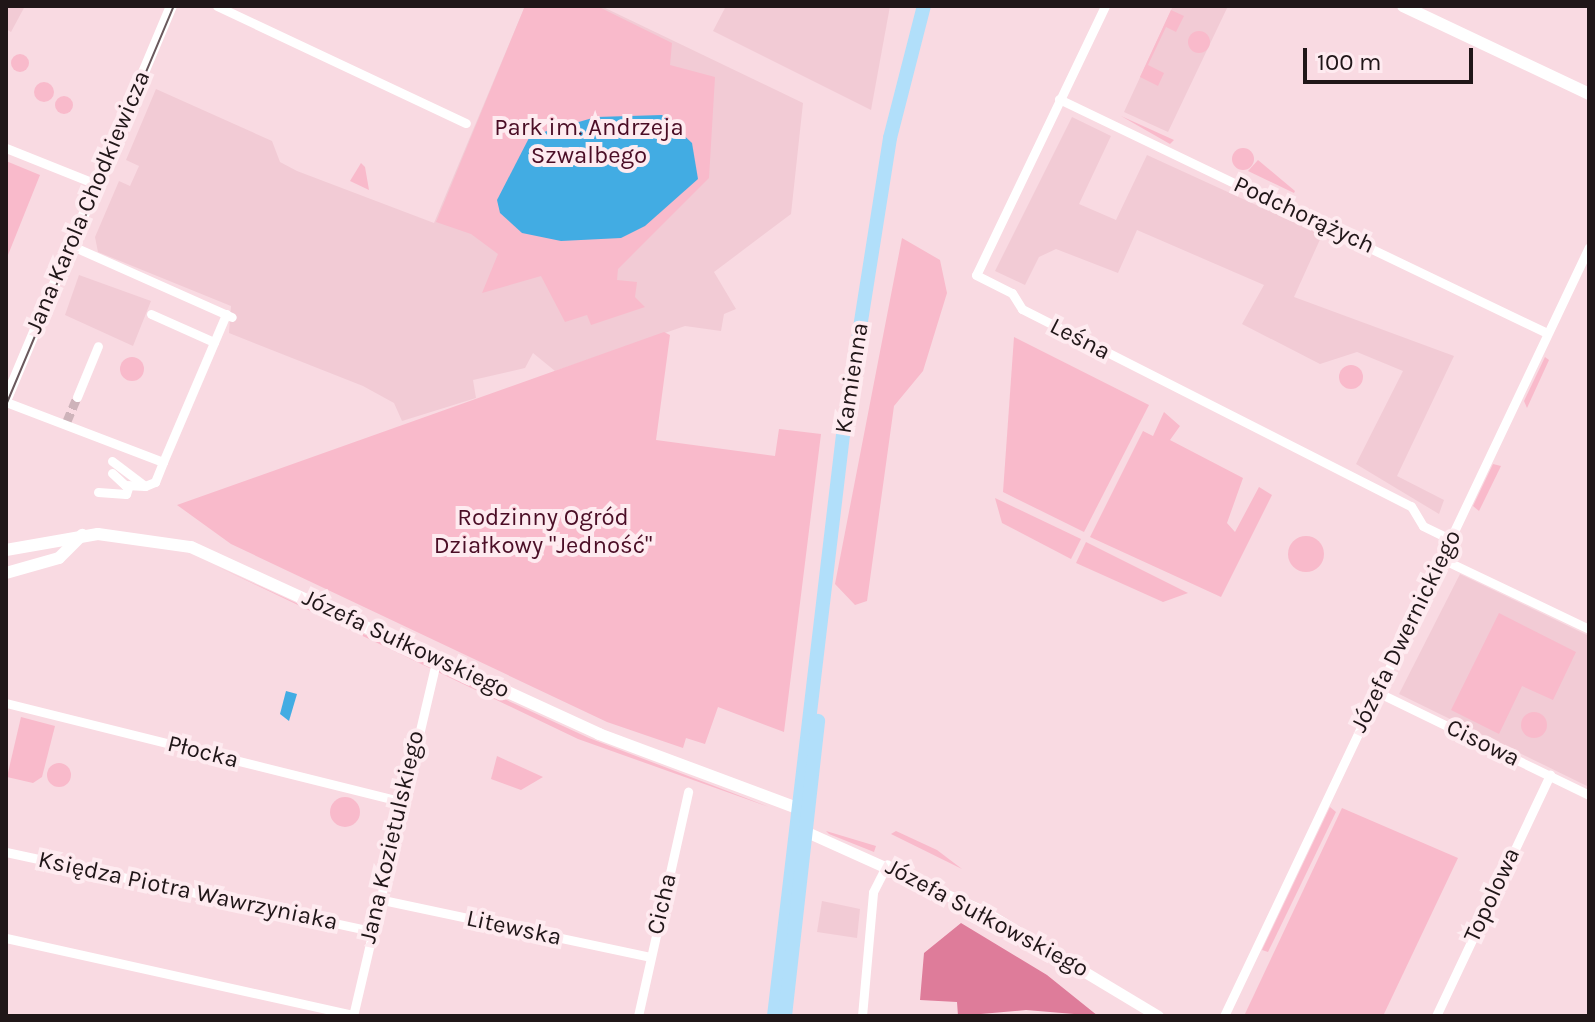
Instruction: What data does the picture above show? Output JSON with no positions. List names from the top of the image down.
{
  "streets": {
    "main road": ["Kamienna", "Józefa Sułkowskiego"],
    "street": [
      "Jana Karola Chodkiewicza",
      "Podchorążych",
      "Leśna",
      "Józefa Dwernickiego",
      "Cisowa",
      "Płocka",
      "Jana Kozietulskiego",
      "Księdza Piotra Wawrzyniaka",
      "Topolowa",
      "Cicha",
      "Litewska"
    ]
  },
  "crossings": [
    ["Podchorążych", "Leśna"],
    ["Podchorążych", "Józefa Dwernickiego"],
    ["Leśna", "Józefa Dwernickiego"],
    ["Kamienna", "Józefa Sułkowskiego"],
    ["Józefa Dwernickiego", "Cisowa"],
    ["Józefa Sułkowskiego", "Jana Kozietulskiego"],
    ["Cisowa", "Topolowa"],
    ["Płocka", "Jana Kozietulskiego"],
    ["Jana Kozietulskiego", "Księdza Piotra Wawrzyniaka"],
    ["Jana Kozietulskiego", "Litewska"],
    ["Cicha", "Litewska"]
  ],
  "parks": ["Park im. Andrzeja Szwalbego", "Rodzinny Ogród Działkowy \"Jedność\""],
  "scale_bar": "100 m"
}
